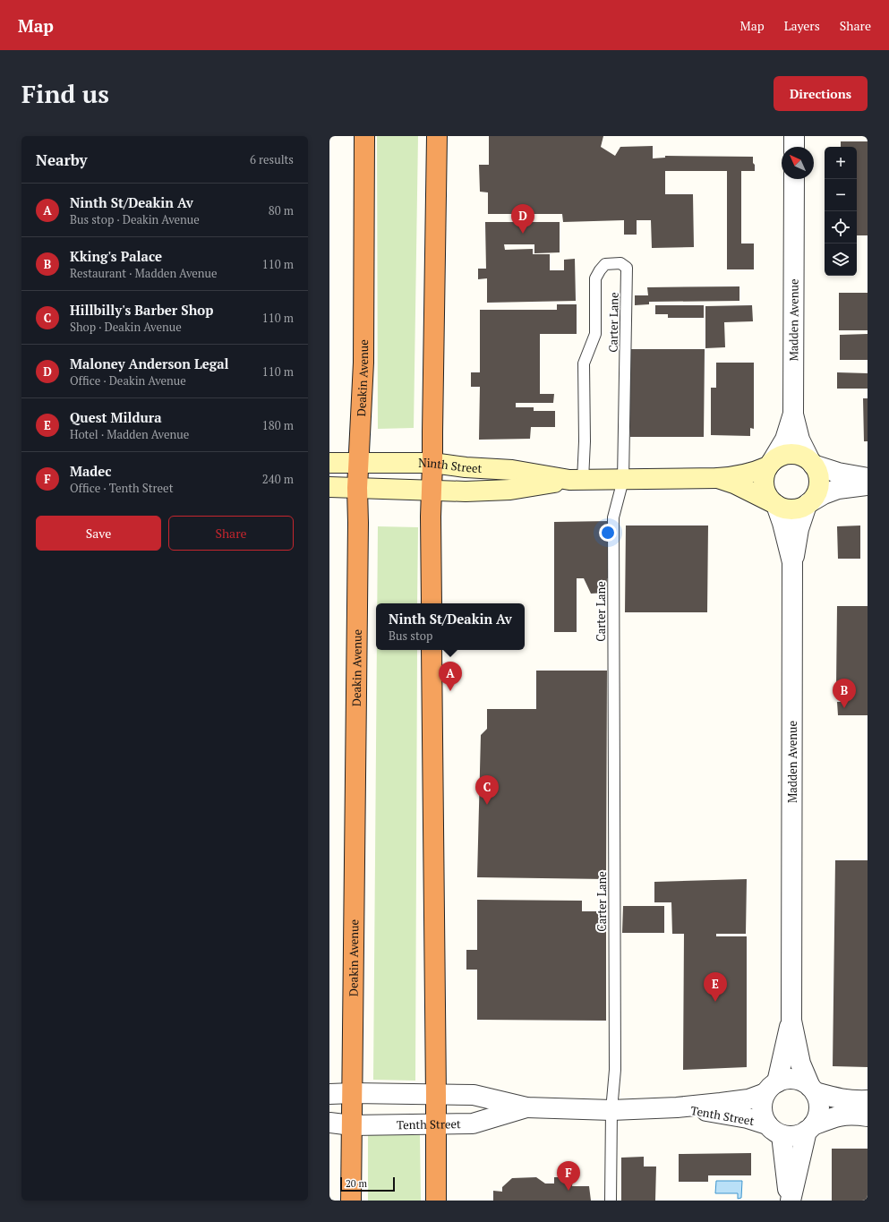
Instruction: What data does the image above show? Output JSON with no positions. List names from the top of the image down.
{
  "streets": {
    "highway": ["Deakin Avenue"],
    "street": ["Madden Avenue", "Ninth Street", "Tenth Street"],
    "lane": ["Carter Lane"]
  },
  "crossings": [
    ["Madden Avenue", "Ninth Street"],
    ["Madden Avenue", "Tenth Street"],
    ["Carter Lane", "Ninth Street"],
    ["Carter Lane", "Tenth Street"],
    ["Deakin Avenue", "Ninth Street"],
    ["Deakin Avenue", "Tenth Street"]
  ],
  "scale_bar": "20 m",
  "north": "top left",
  "page": {
    "header": "Map",
    "nav": ["Map", "Layers", "Share"],
    "buttons": [
      "Directions",
      ["Save", "Share"]
    ],
    "title": "Find us",
    "heading": ["Nearby", "6 results"],
    "map_buttons": ["+", "−"],
    "list": [
      {
        "mark": "A",
        "name": "Ninth St/Deakin Av",
        "note": "Bus stop · Deakin Avenue",
        "value": "80 m"
      },
      {
        "mark": "B",
        "name": "Kking's Palace",
        "note": "Restaurant · Madden Avenue",
        "value": "110 m"
      },
      {
        "mark": "C",
        "name": "Hillbilly's Barber Shop",
        "note": "Shop · Deakin Avenue",
        "value": "110 m"
      },
      {
        "mark": "D",
        "name": "Maloney Anderson Legal",
        "note": "Office · Deakin Avenue",
        "value": "110 m"
      },
      {
        "mark": "E",
        "name": "Quest Mildura",
        "note": "Hotel · Madden Avenue",
        "value": "180 m"
      },
      {
        "mark": "F",
        "name": "Madec",
        "note": "Office · Tenth Street",
        "value": "240 m"
      }
    ],
    "pins": [
      "D",
      "A",
      "B",
      "C",
      "E",
      "F"
    ],
    "popup": ["Ninth St/Deakin Av", "Bus stop"],
    "scale": "20 m"
  }
}
